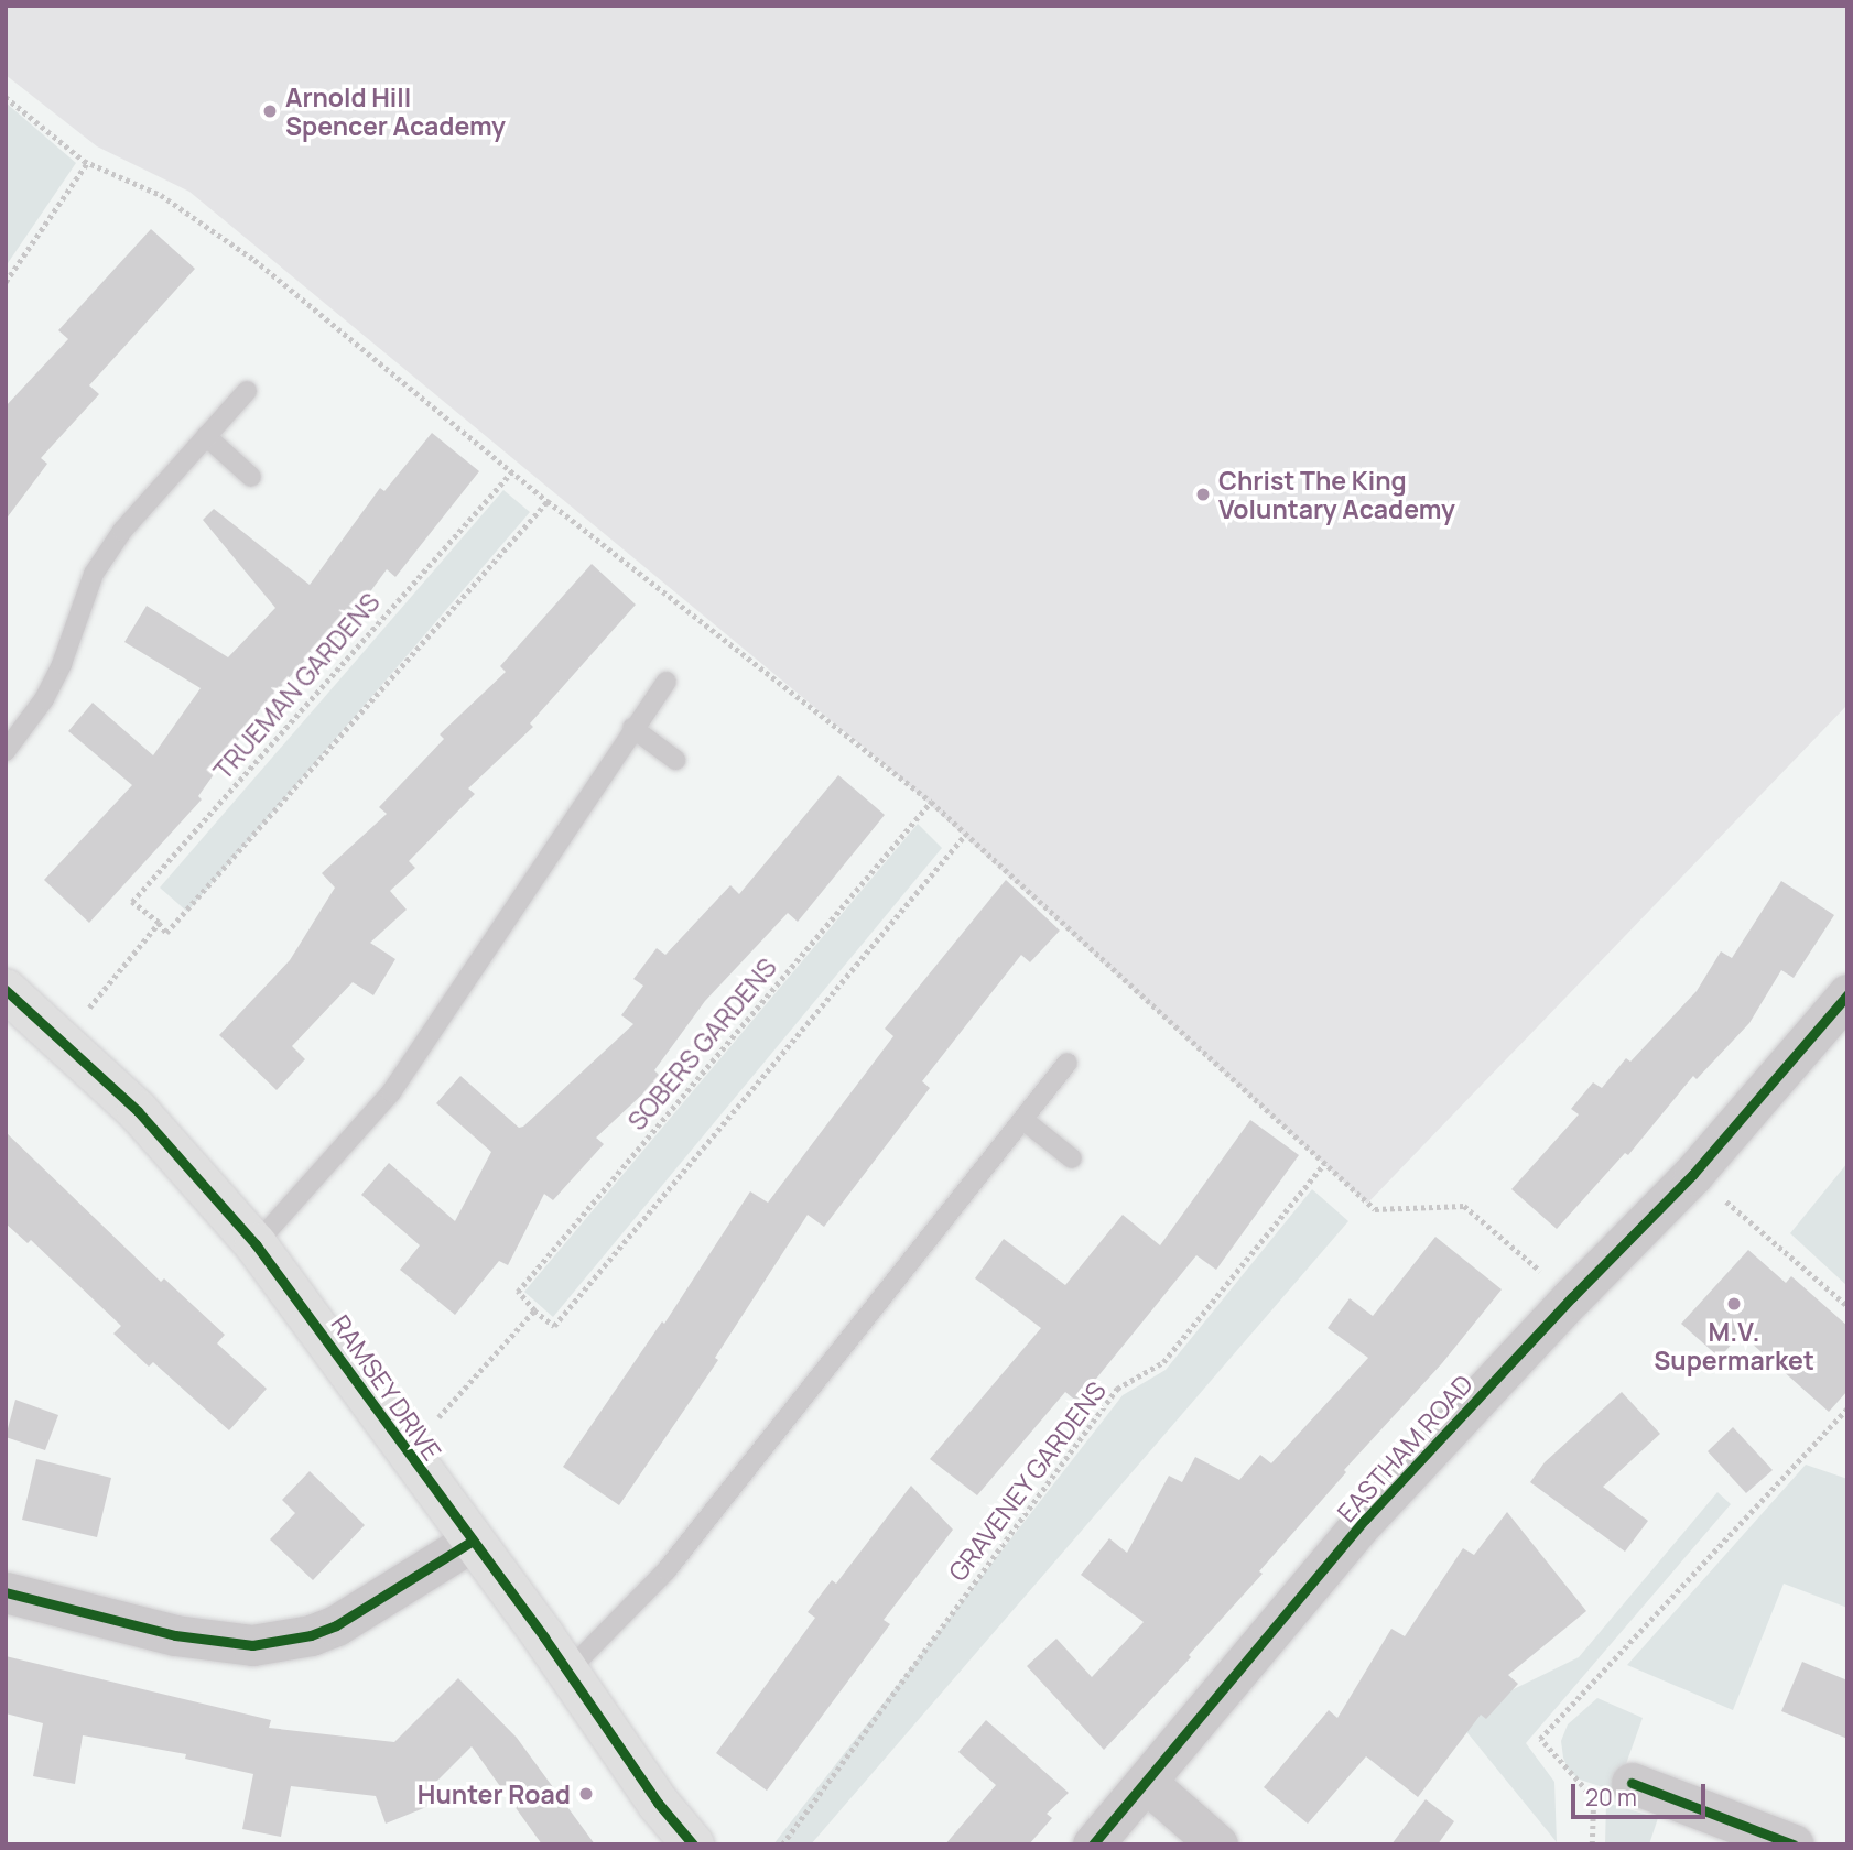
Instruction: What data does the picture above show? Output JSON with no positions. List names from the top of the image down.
{
  "streets": {
    "street": ["RAMSEY DRIVE", "EASTHAM ROAD"],
    "path": ["TRUEMAN GARDENS", "SOBERS GARDENS", "GRAVENEY GARDENS"]
  },
  "places": [
    "Arnold Hill Spencer Academy",
    "Christ The King Voluntary Academy",
    "M.V. Supermarket",
    "Hunter Road"
  ],
  "scale_bar": "20 m"
}
